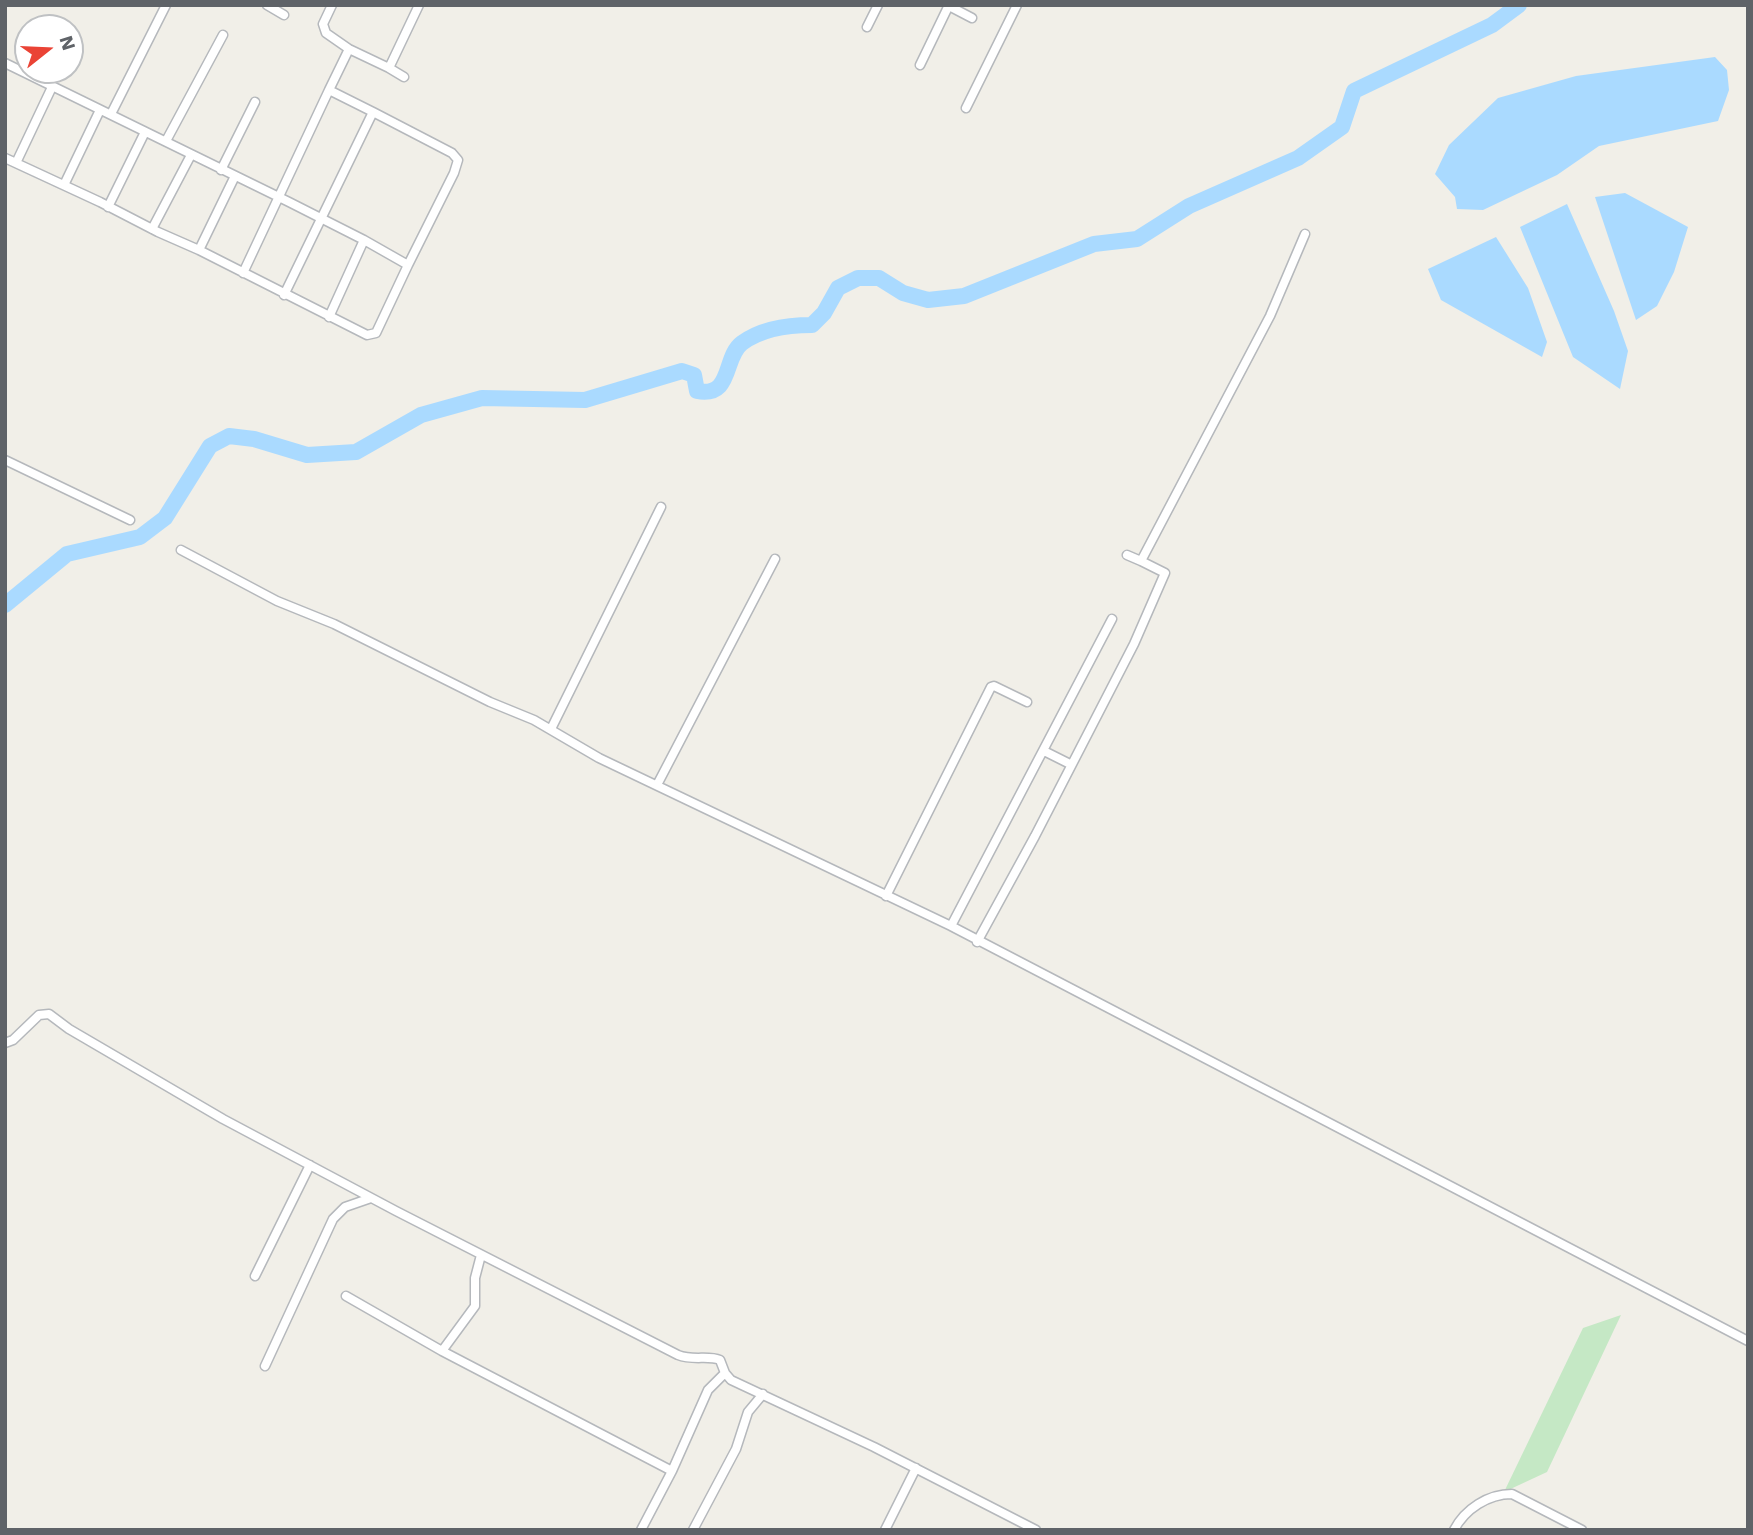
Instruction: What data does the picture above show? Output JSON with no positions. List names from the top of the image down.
{
  "north": "right"
}
